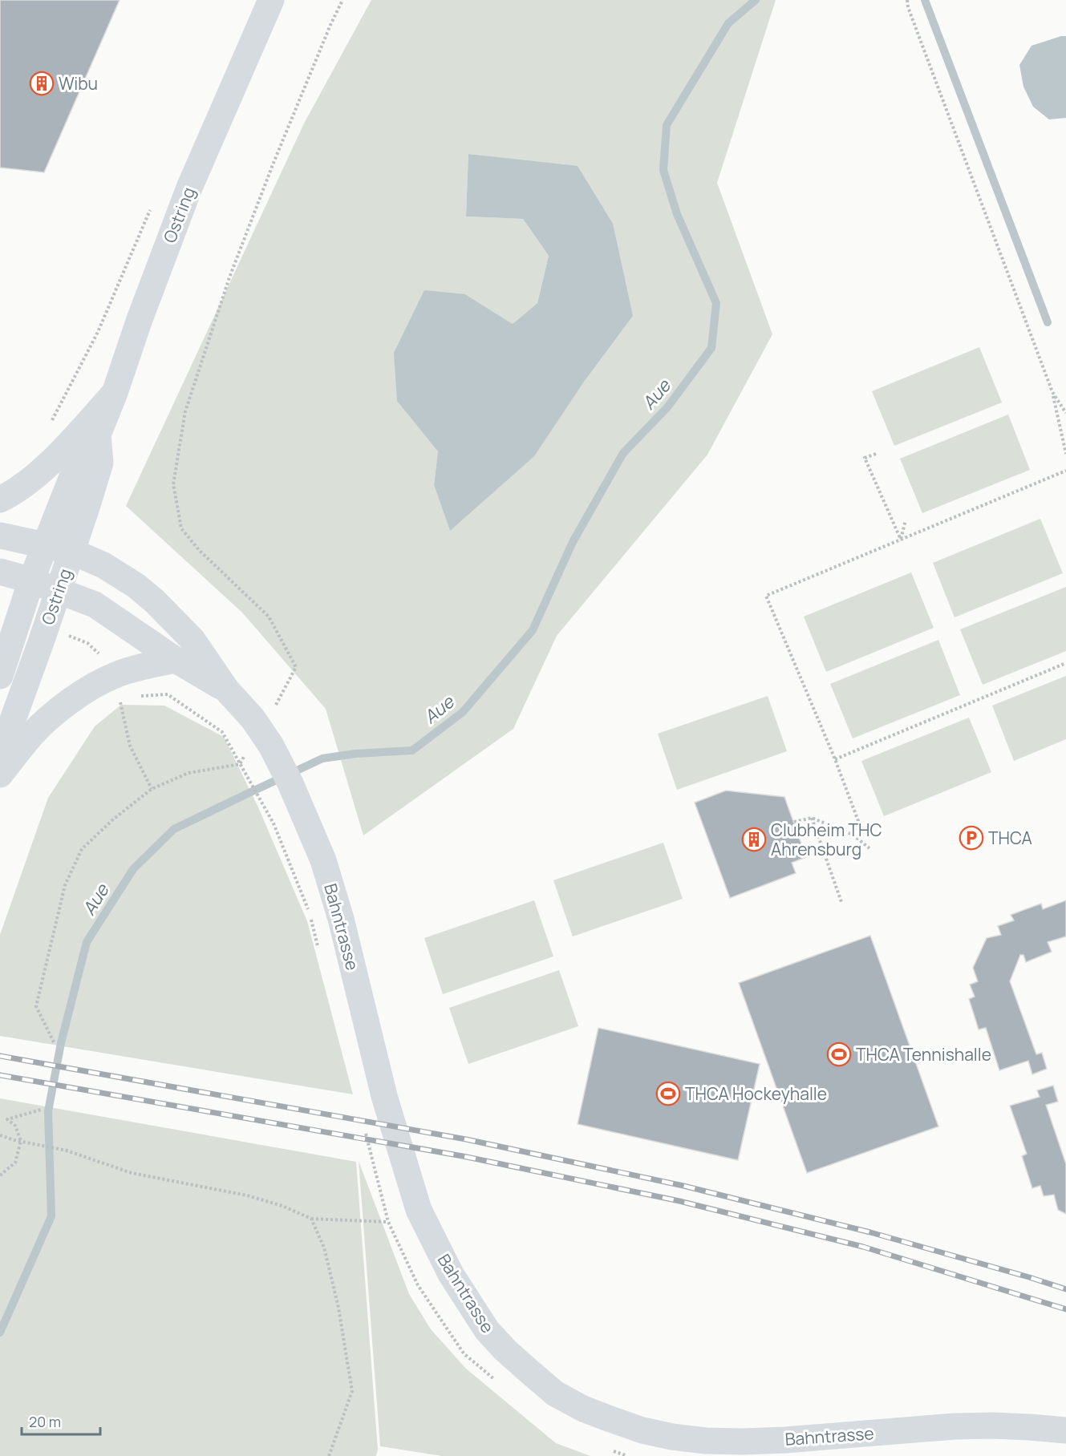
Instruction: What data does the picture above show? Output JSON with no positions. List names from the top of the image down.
{
  "streets": {
    "main road": ["Ostring", "Bahntrasse"]
  },
  "crossings": [
    ["Ostring", "Bahntrasse"]
  ],
  "water": ["Aue"],
  "places": {
    "building": ["Wibu", "Clubheim THC Ahrensburg"],
    "parking": ["THCA"],
    "sports": ["THCA Tennishalle", "THCA Hockeyhalle"]
  },
  "scale_bar": "20 m"
}
